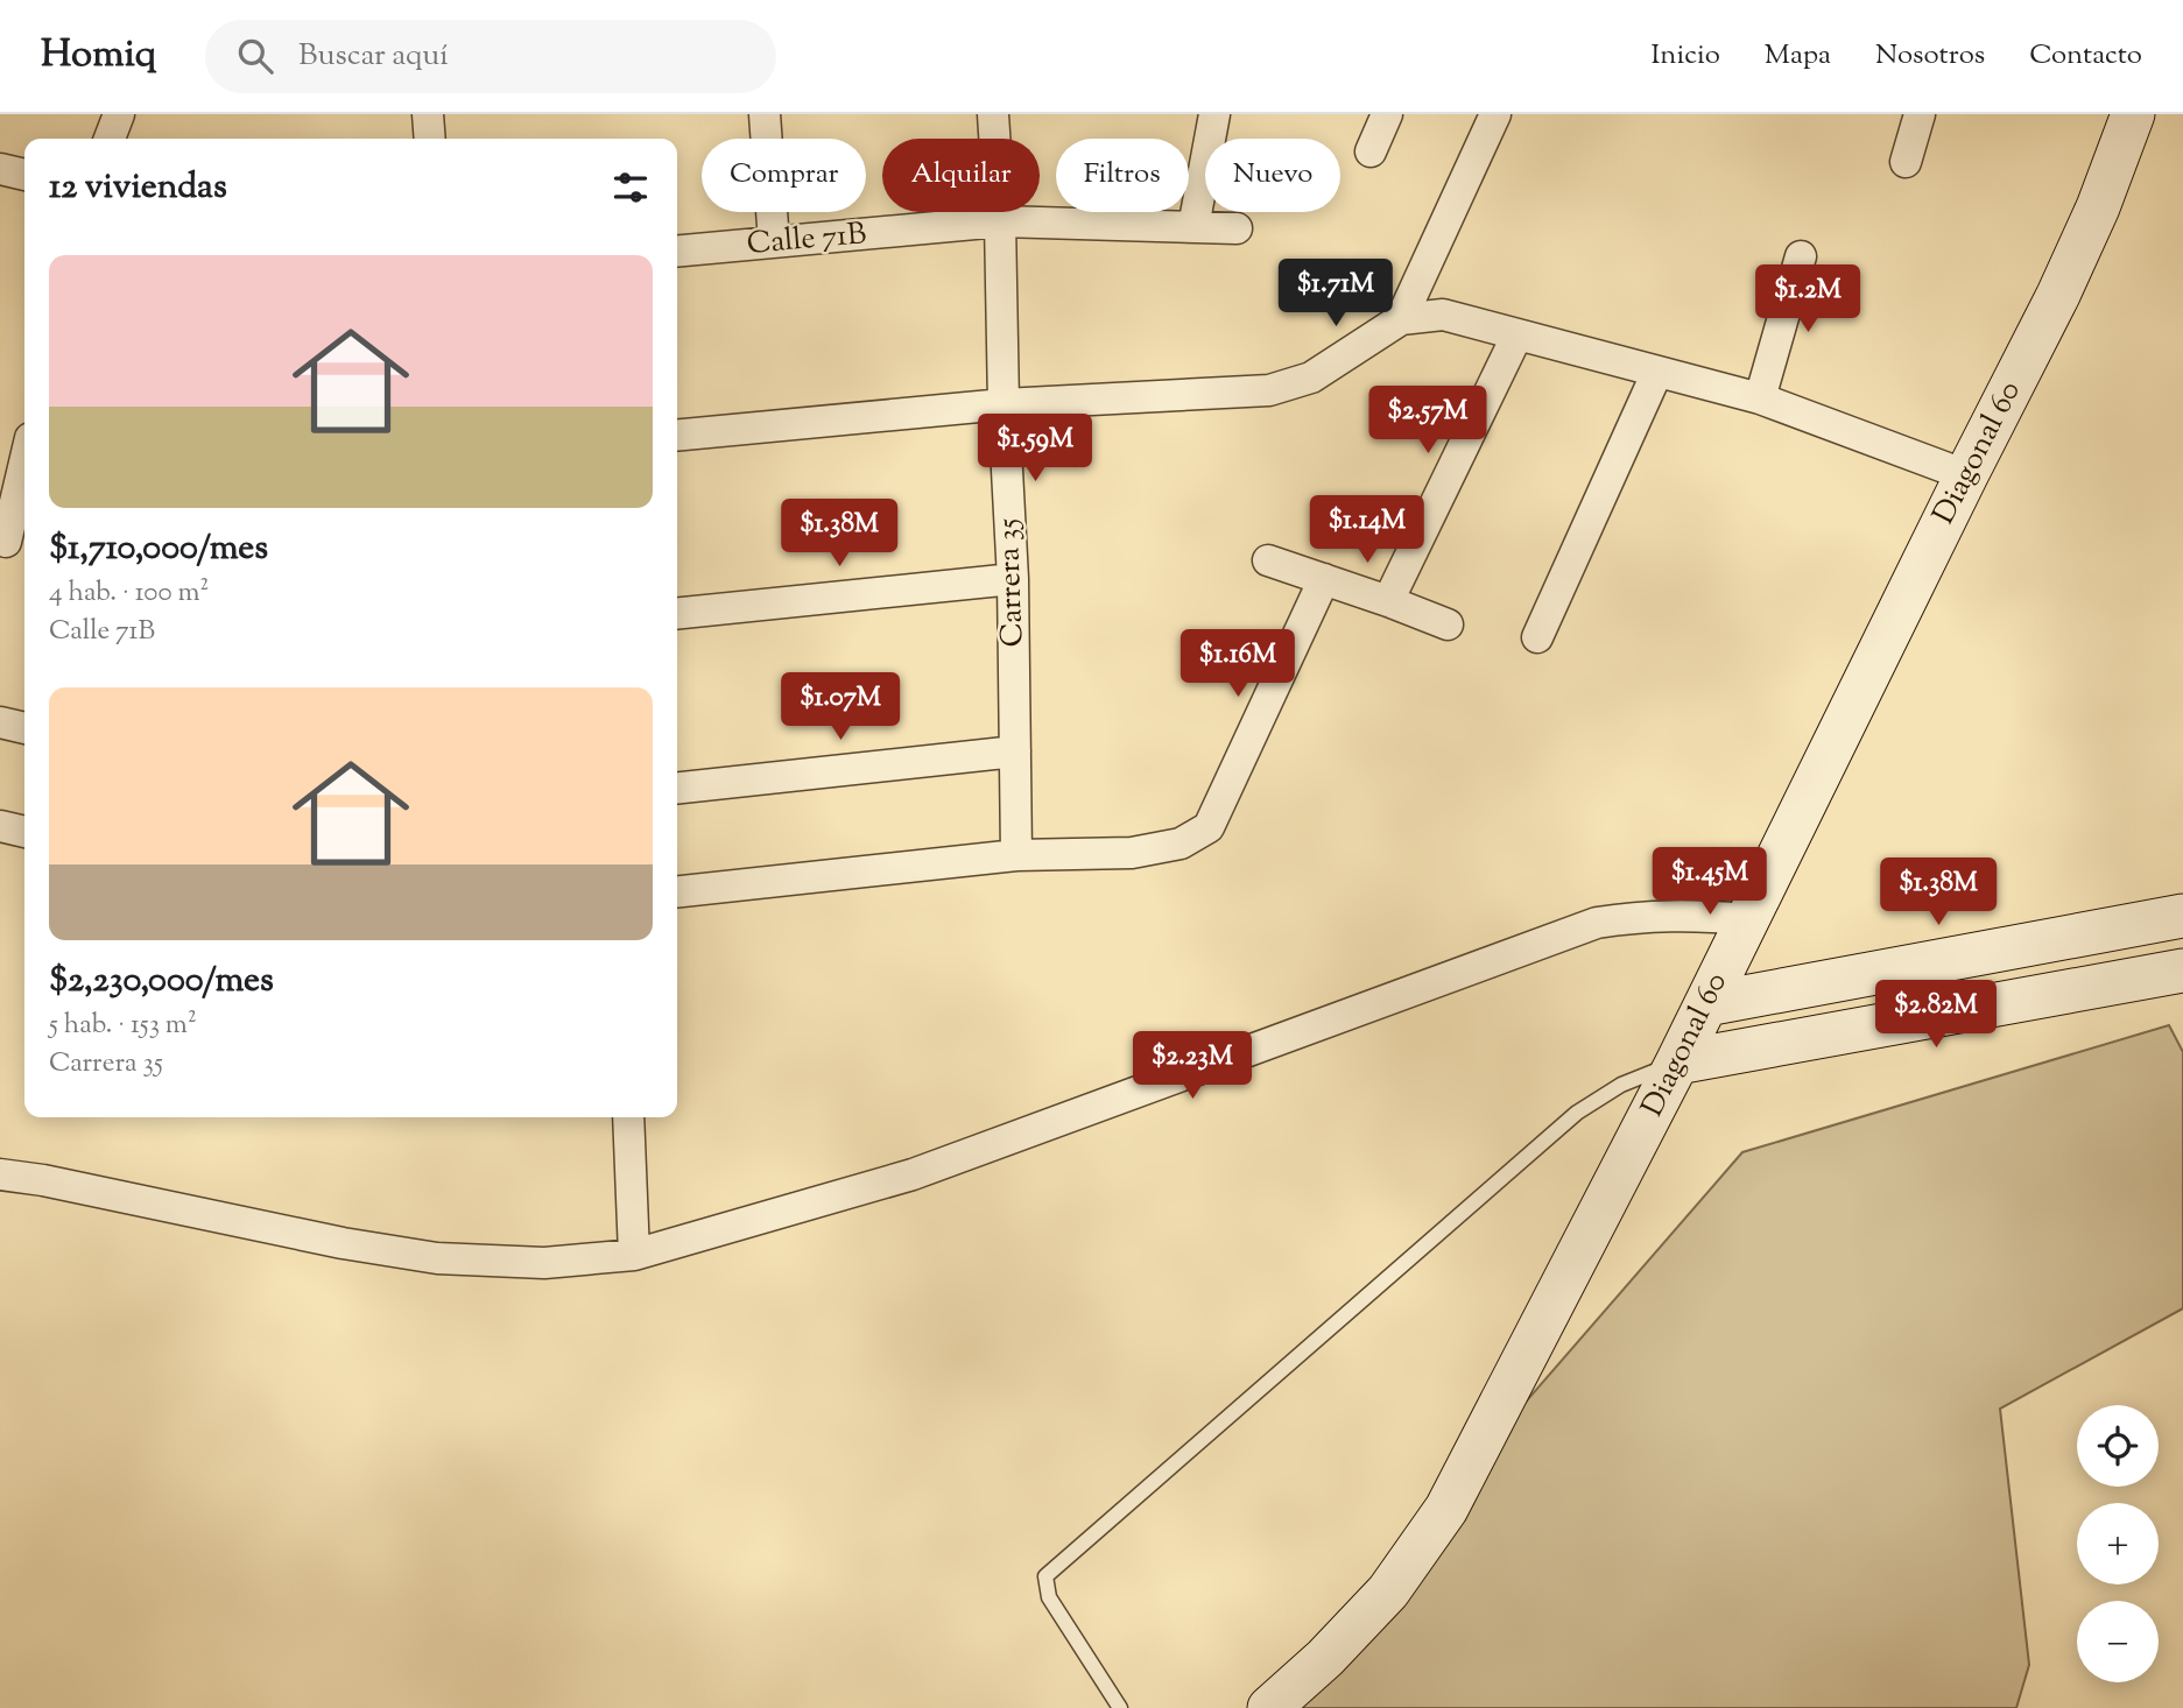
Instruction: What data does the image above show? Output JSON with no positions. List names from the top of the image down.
{
  "streets": {
    "main road": ["Diagonal 60"],
    "street": ["Calle 71B", "Carrera 35"]
  },
  "crossings": [
    ["Calle 71B", "Carrera 35"]
  ],
  "page": {
    "header": "Homiq",
    "search": "Buscar aquí",
    "nav": [
      "Inicio",
      "Mapa",
      "Nosotros",
      "Contacto"
    ],
    "chip": [
      "Comprar",
      "Alquilar",
      "Filtros",
      "Nuevo"
    ],
    "heading": "12 viviendas",
    "list": [
      {
        "name": "$1,710,000/mes",
        "note": "4 hab. · 100 m² · Calle 71B"
      },
      {
        "name": "$2,230,000/mes",
        "note": "5 hab. · 153 m² · Carrera 35"
      }
    ],
    "price": [
      "$1.71M",
      "$1.2M",
      "$2.57M",
      "$1.59M",
      "$1.14M",
      "$1.38M",
      "$1.16M",
      "$1.07M",
      "$1.45M",
      "$1.38M",
      "$2.82M",
      "$2.23M"
    ],
    "map_buttons": ["+", "−"]
  }
}
